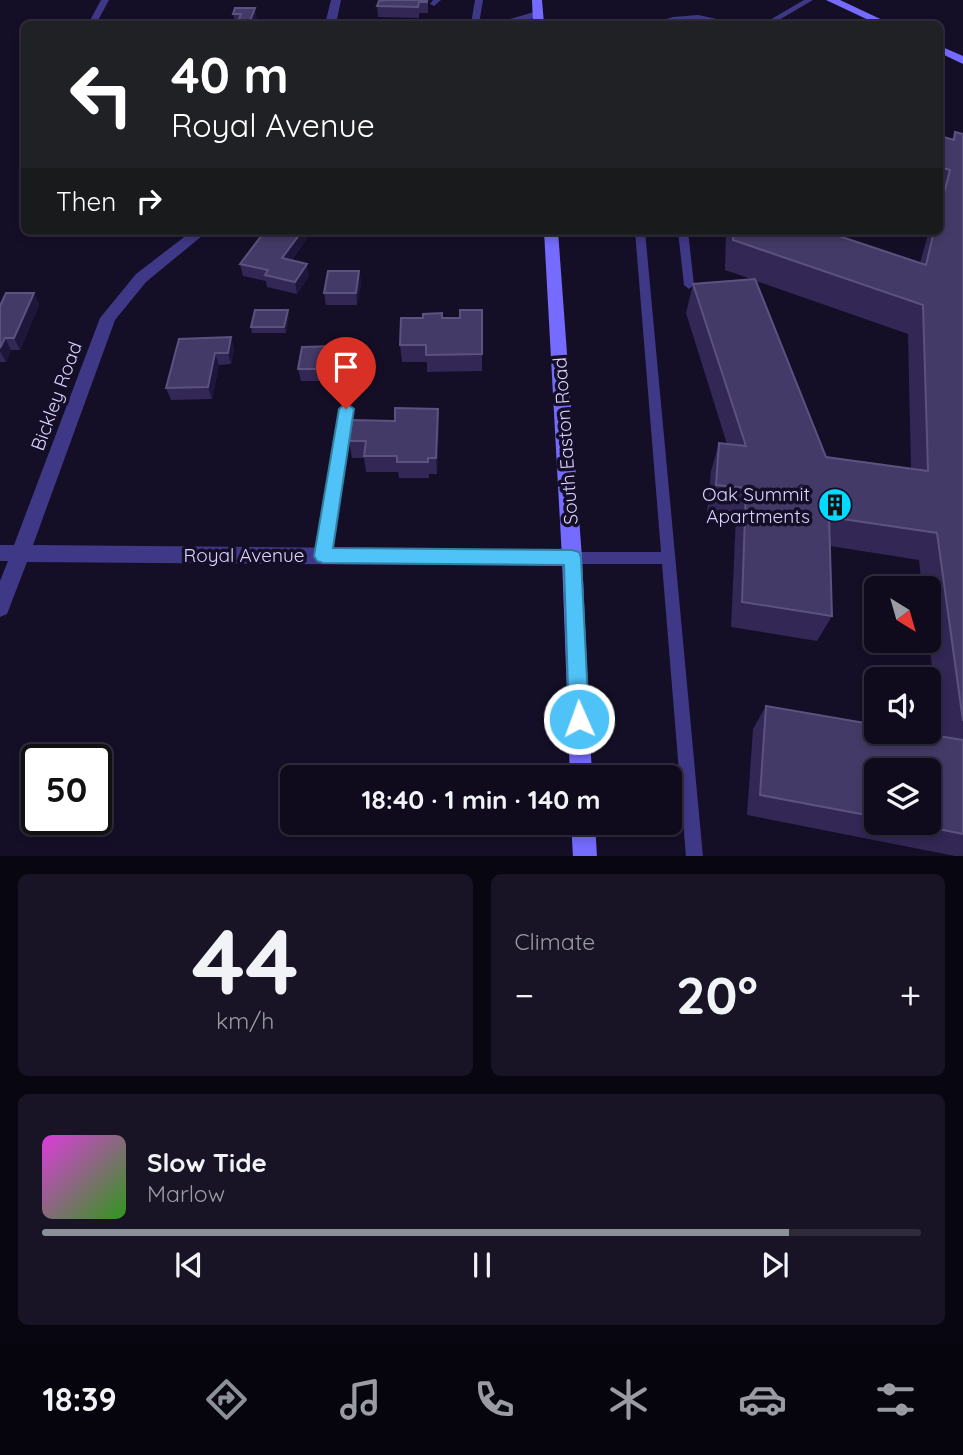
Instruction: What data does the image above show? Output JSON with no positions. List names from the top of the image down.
{
  "streets": {
    "main road": ["South Easton Road"],
    "street": ["Bickley Road", "Royal Avenue"]
  },
  "crossings": [
    ["Bickley Road", "Royal Avenue"],
    ["South Easton Road", "Royal Avenue"]
  ],
  "places": {
    "building": ["Oak Summit Apartments"]
  },
  "north": "bottom right",
  "page": {
    "turn": ["40 m", "Royal Avenue"],
    "then": "Then",
    "limit": "50",
    "trip": "18:40 · 1 min · 140 m",
    "tile": [
      ["44", "km/h"],
      "Climate"
    ],
    "heat": ["−", "20°", "+"],
    "song": ["Slow Tide", "Marlow"],
    "tabs": "18:39"
  }
}
